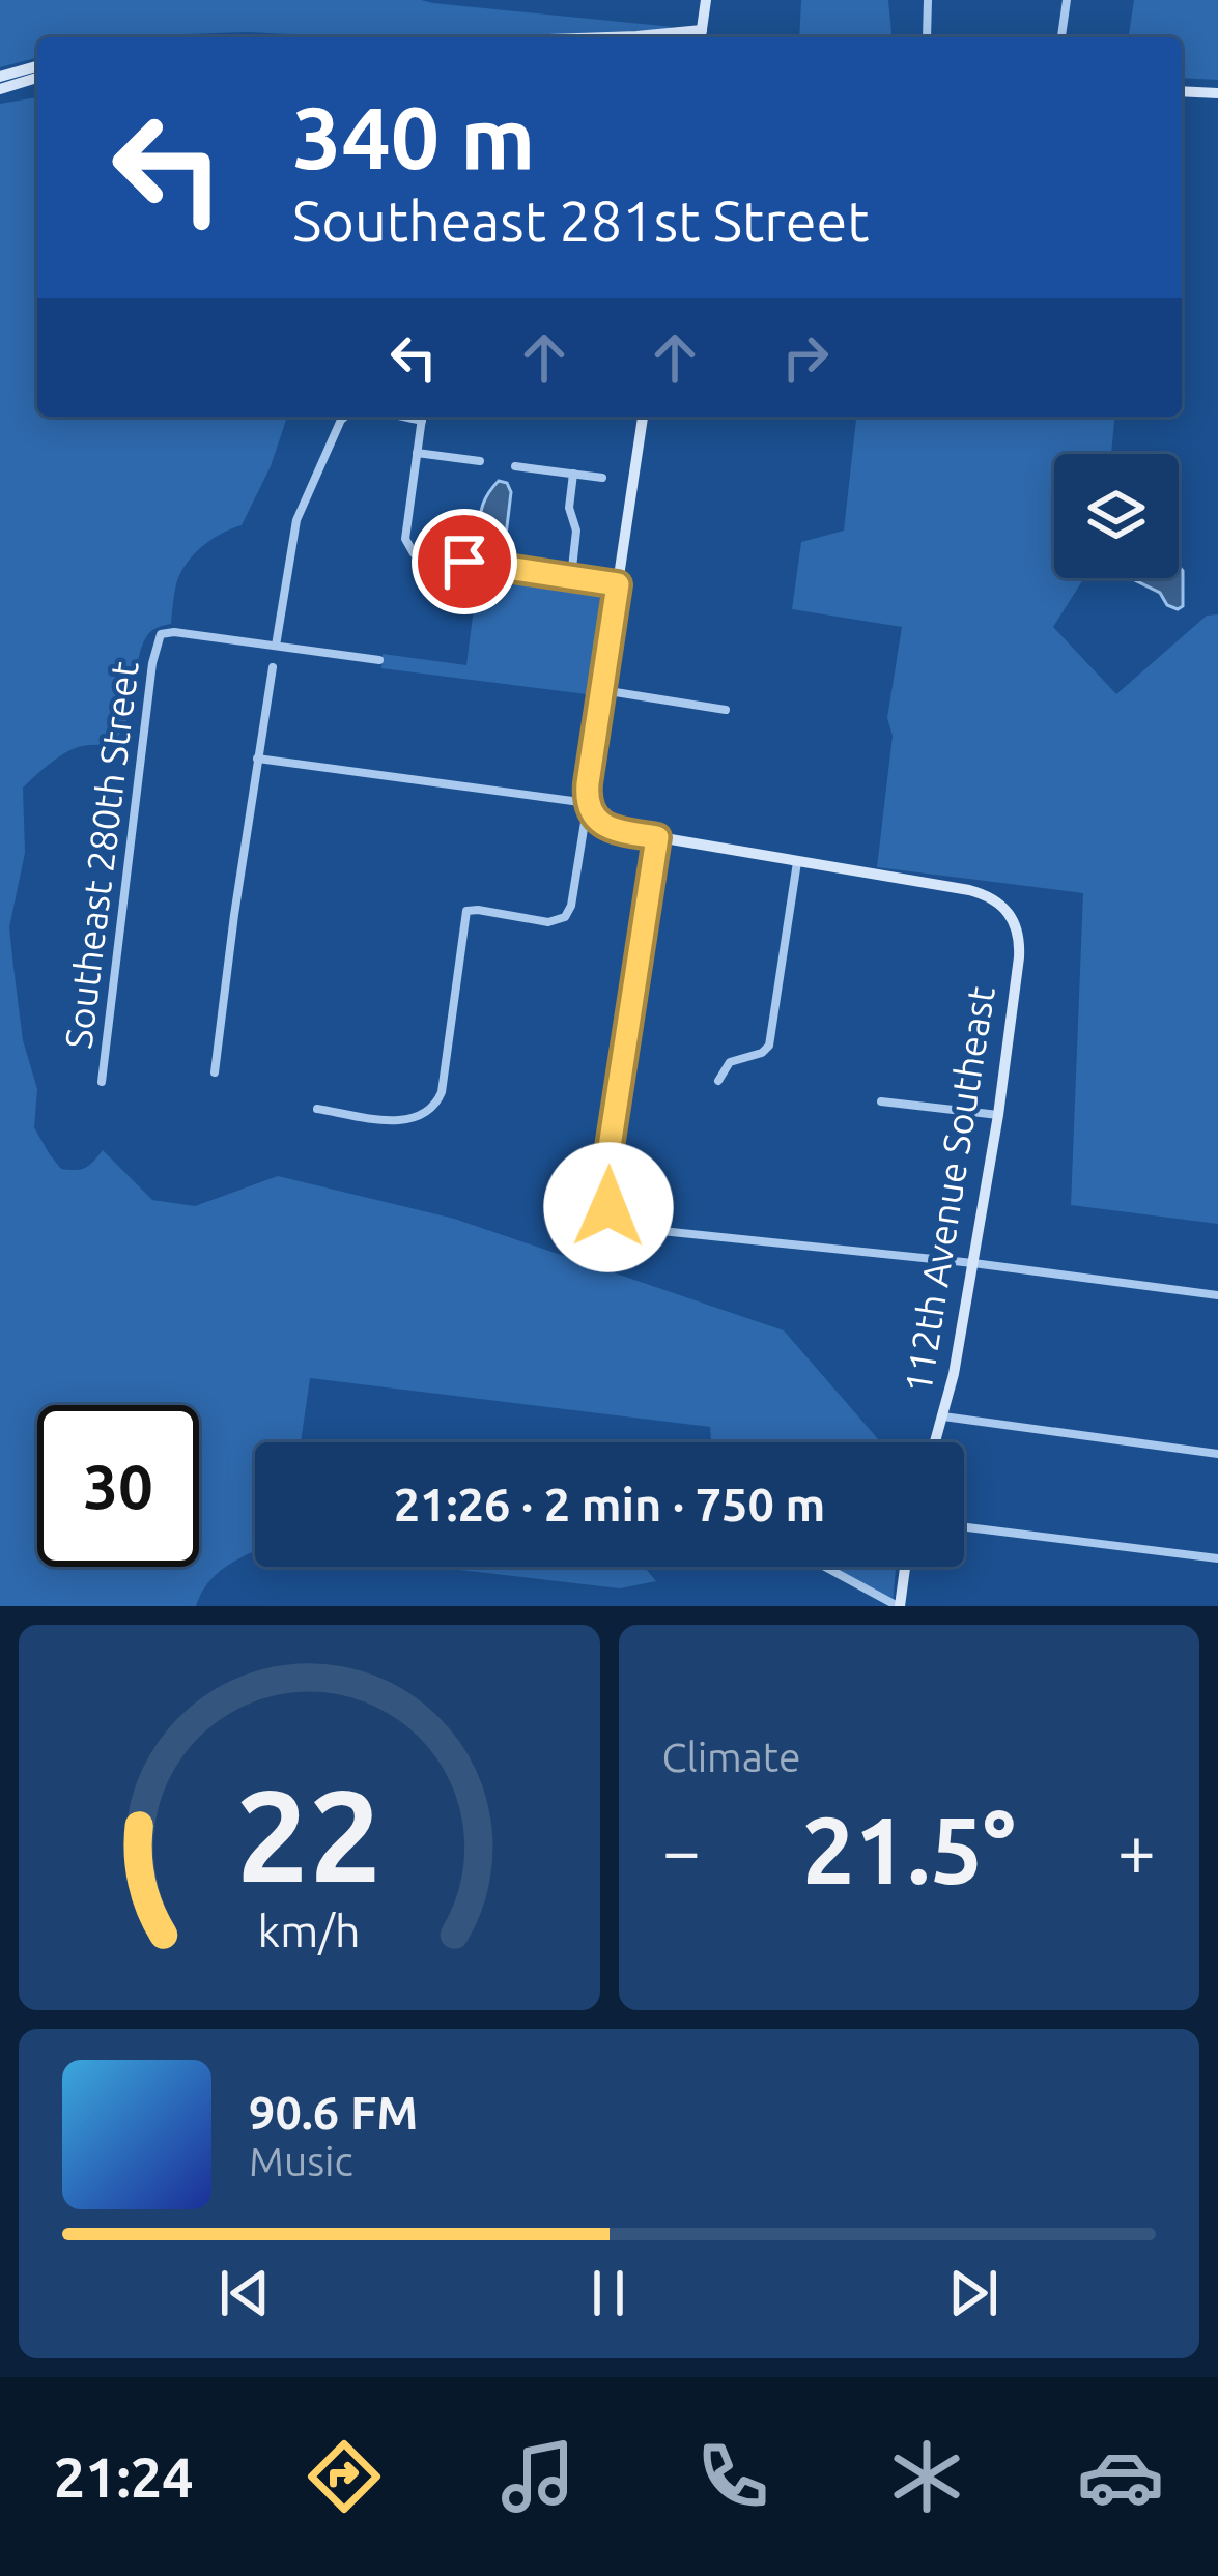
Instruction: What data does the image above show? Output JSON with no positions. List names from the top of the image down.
{
  "streets": {
    "street": ["Southeast 280th Street", "112th Avenue Southeast"]
  },
  "page": {
    "turn": ["340 m", "Southeast 281st Street"],
    "limit": "30",
    "trip": "21:26 · 2 min · 750 m",
    "tile": "Climate",
    "heat": ["−", "21.5°", "+"],
    "song": ["90.6 FM", "Music"],
    "tabs": "21:24",
    "gauge": ["22", "km/h"]
  }
}
